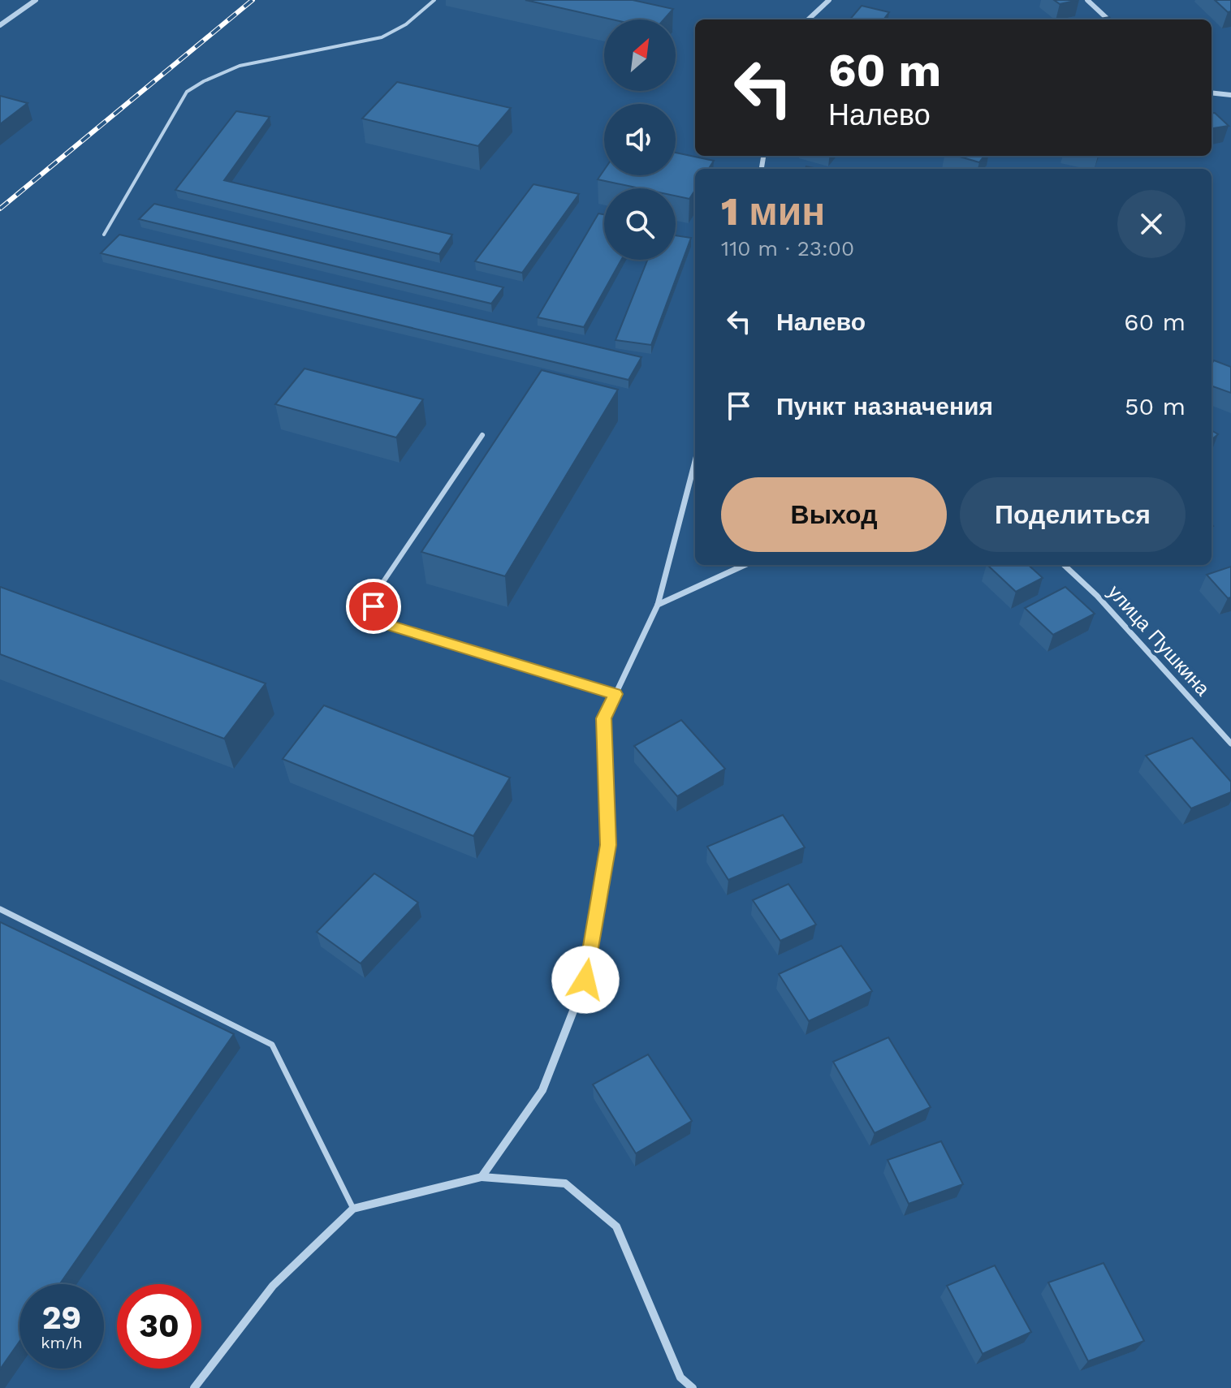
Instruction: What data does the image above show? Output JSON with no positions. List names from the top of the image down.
{
  "streets": {
    "street": ["улица Пушкина"]
  },
  "north": "top right",
  "page": {
    "turn": ["60 m", "Налево"],
    "heading": ["1 мин", "110 m · 23:00"],
    "list": [
      {
        "name": "Налево",
        "value": "60 m"
      },
      {
        "name": "Пункт назначения",
        "value": "50 m"
      }
    ],
    "buttons": ["Выход", "Поделиться"],
    "speed": "29 km/h",
    "limit": "30"
  }
}
